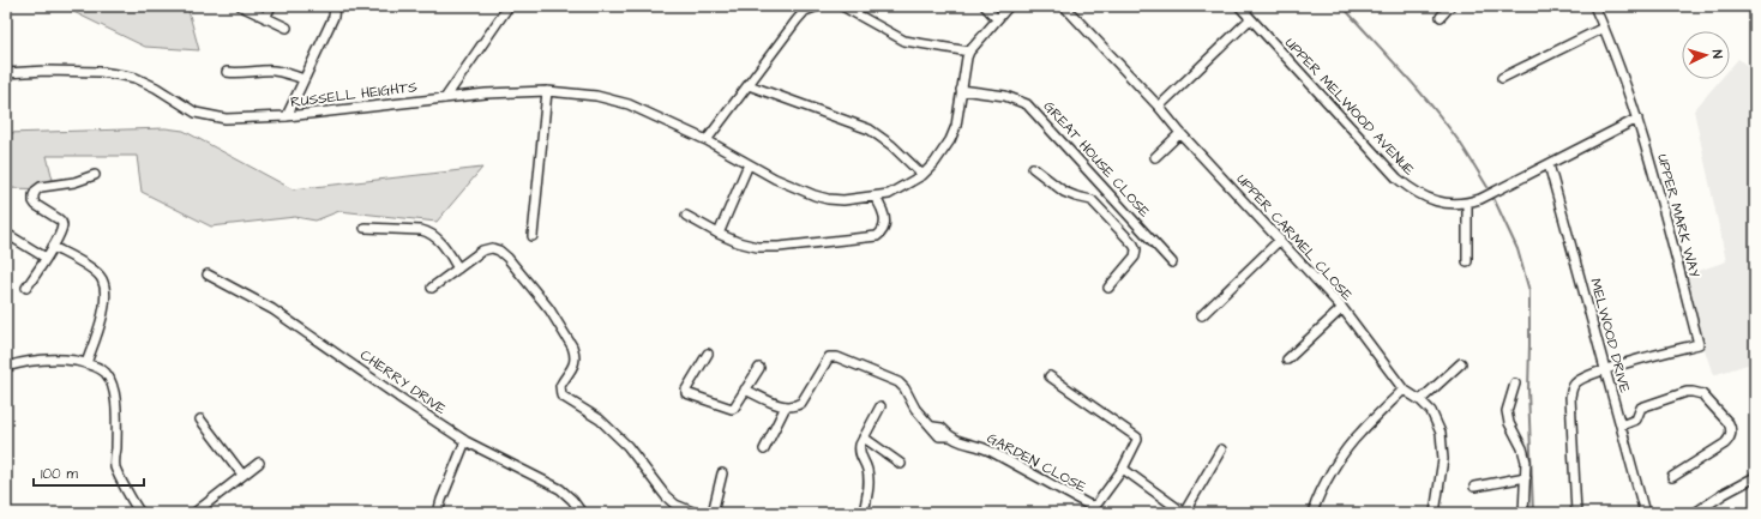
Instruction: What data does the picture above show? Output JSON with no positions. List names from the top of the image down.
{
  "streets": {
    "street": [
      "RUSSELL HEIGHTS",
      "UPPER MELWOOD AVENUE",
      "GREAT HOUSE CLOSE",
      "UPPER MARK WAY",
      "UPPER CARMEL CLOSE",
      "MELWOOD DRIVE",
      "CHERRY DRIVE",
      "GARDEN CLOSE"
    ]
  },
  "crossings": [
    ["RUSSELL HEIGHTS", "GREAT HOUSE CLOSE"],
    ["UPPER MELWOOD AVENUE", "UPPER MARK WAY"],
    ["UPPER MELWOOD AVENUE", "MELWOOD DRIVE"],
    ["UPPER MARK WAY", "MELWOOD DRIVE"]
  ],
  "scale_bar": "100 m",
  "north": "right"
}
